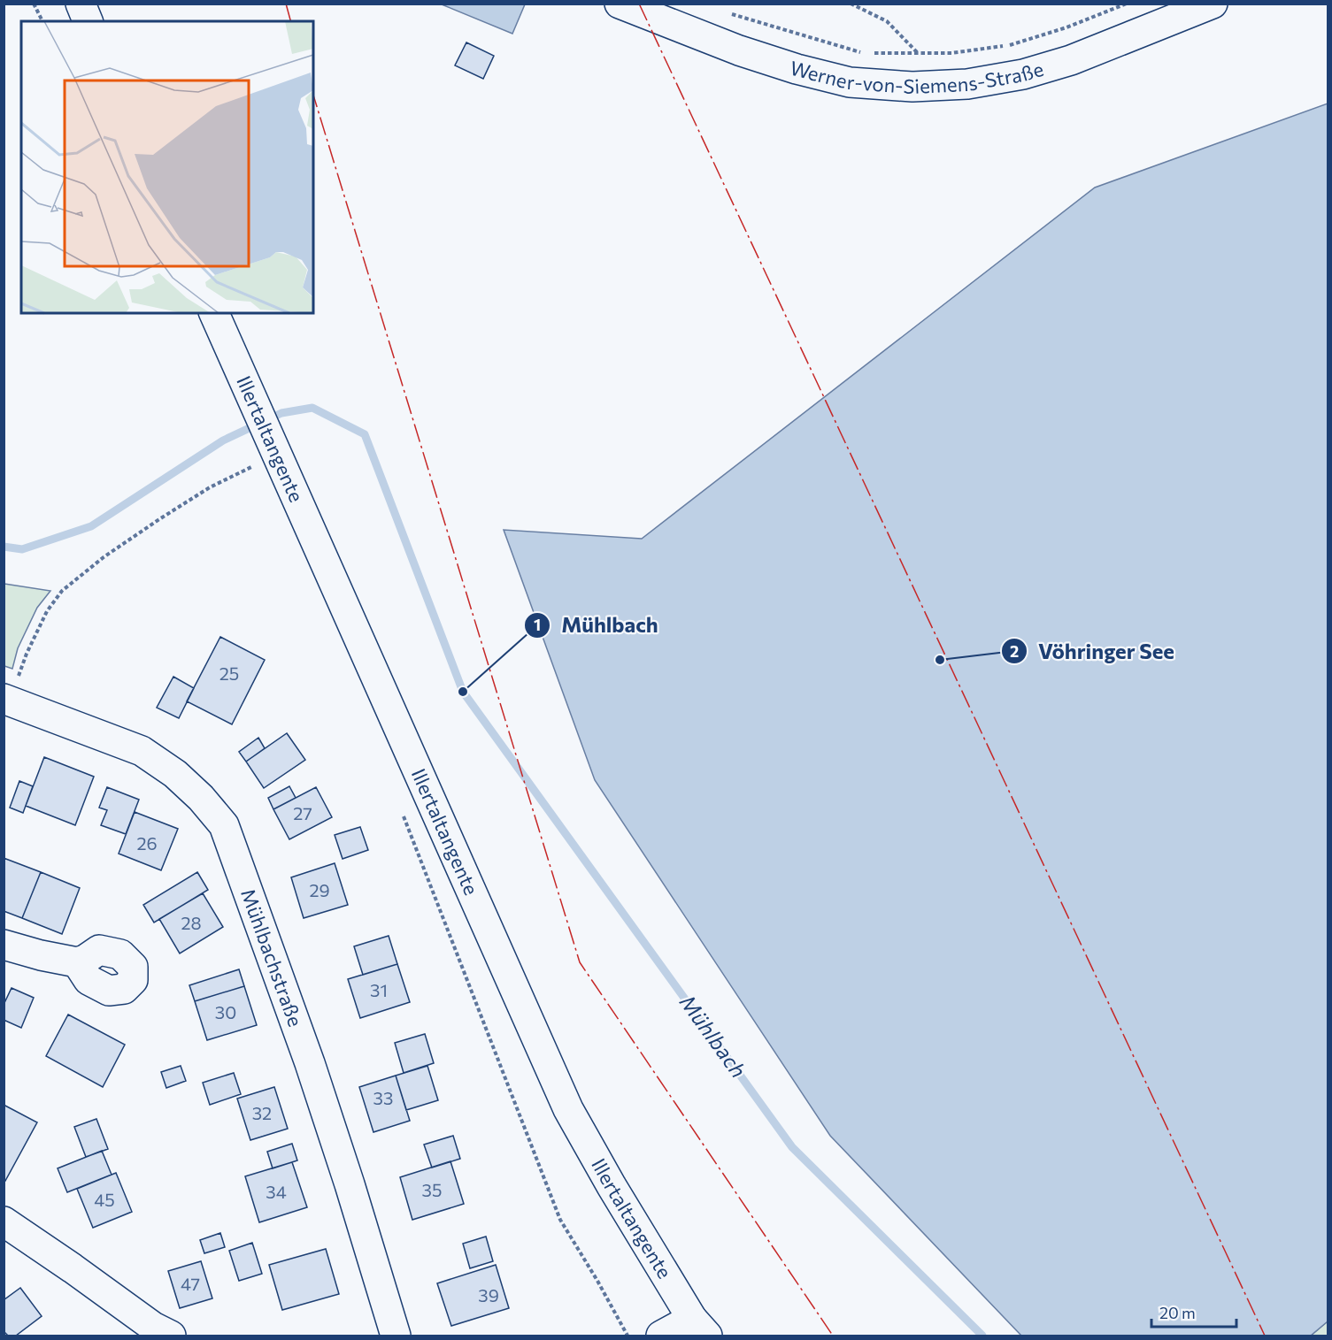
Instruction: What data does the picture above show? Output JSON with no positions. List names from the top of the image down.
{
  "streets": {
    "street": ["Werner-von-Siemens-Straße", "Illertaltangente", "Mühlbachstraße"]
  },
  "water": ["Mühlbach"],
  "places": ["Vöhringer See", "Mühlbach"],
  "house_numbers": [
    "25",
    "27",
    "26",
    "29",
    "28",
    "31",
    "30",
    "33",
    "32",
    "35",
    "34",
    "45",
    "47",
    "39"
  ],
  "scale_bar": "20 m"
}
